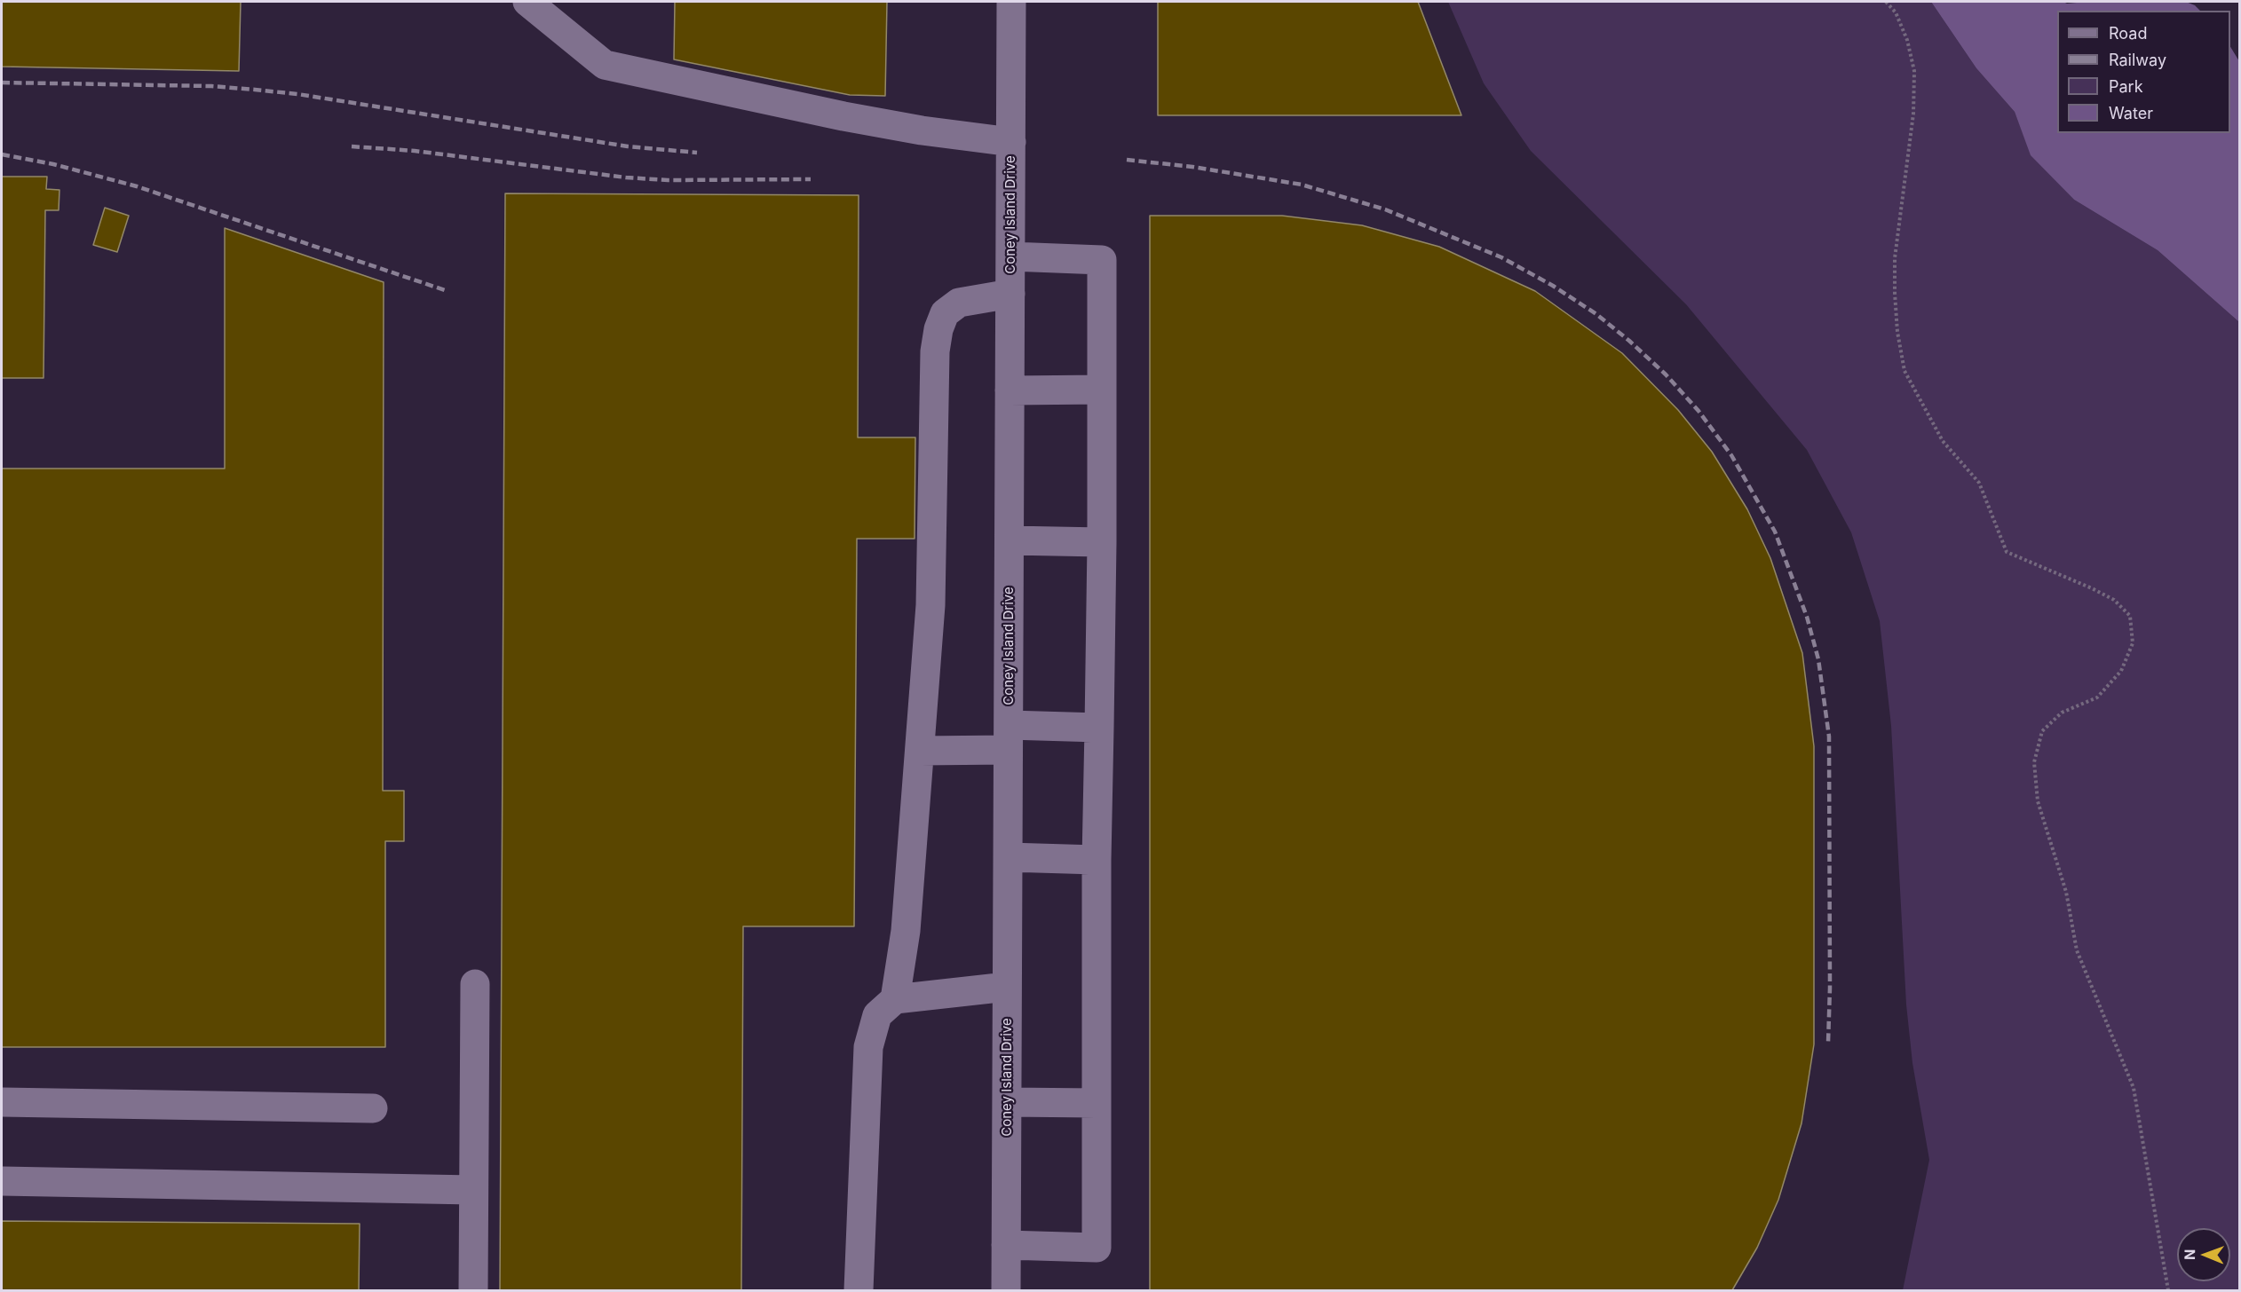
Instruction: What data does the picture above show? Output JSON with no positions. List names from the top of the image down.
{
  "streets": {
    "street": ["Coney Island Drive"]
  },
  "legend": [
    "Road",
    "Railway",
    "Park",
    "Water"
  ],
  "north": "left"
}
